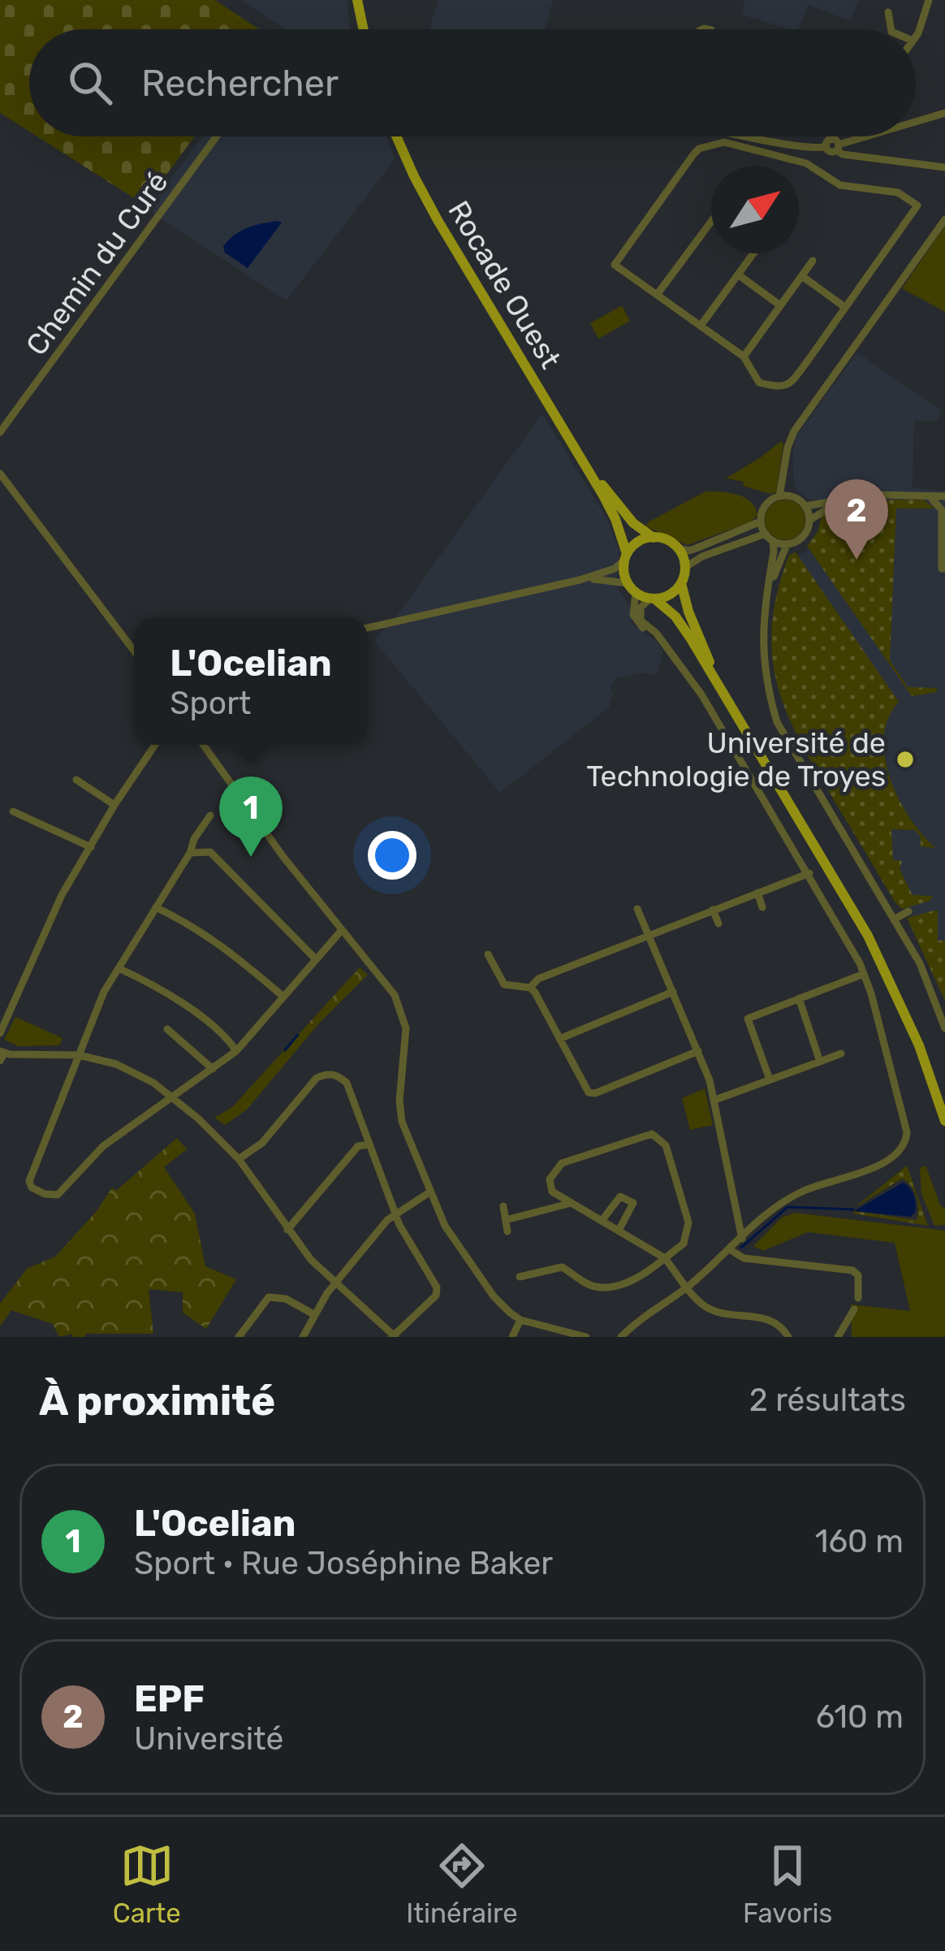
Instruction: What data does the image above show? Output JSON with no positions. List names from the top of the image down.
{
  "streets": {
    "main road": ["Rocade Ouest"],
    "street": ["Chemin du Curé"]
  },
  "places": ["Université de Technologie de Troyes"],
  "north": "top right",
  "page": {
    "search": "Rechercher",
    "pins": ["2", "1"],
    "popup": ["L'Ocelian", "Sport"],
    "heading": ["À proximité", "2 résultats"],
    "list": [
      {
        "mark": "1",
        "name": "L'Ocelian",
        "note": "Sport · Rue Joséphine Baker",
        "value": "160 m"
      },
      {
        "mark": "2",
        "name": "EPF",
        "note": "Université",
        "value": "610 m"
      }
    ],
    "nav": ["Carte", "Itinéraire", "Favoris"]
  }
}
